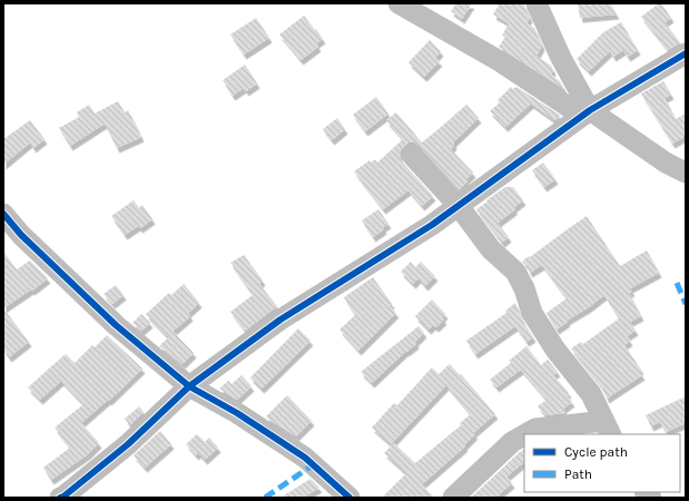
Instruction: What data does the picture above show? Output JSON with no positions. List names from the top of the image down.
{
  "legend": ["Cycle path", "Path"]
}
